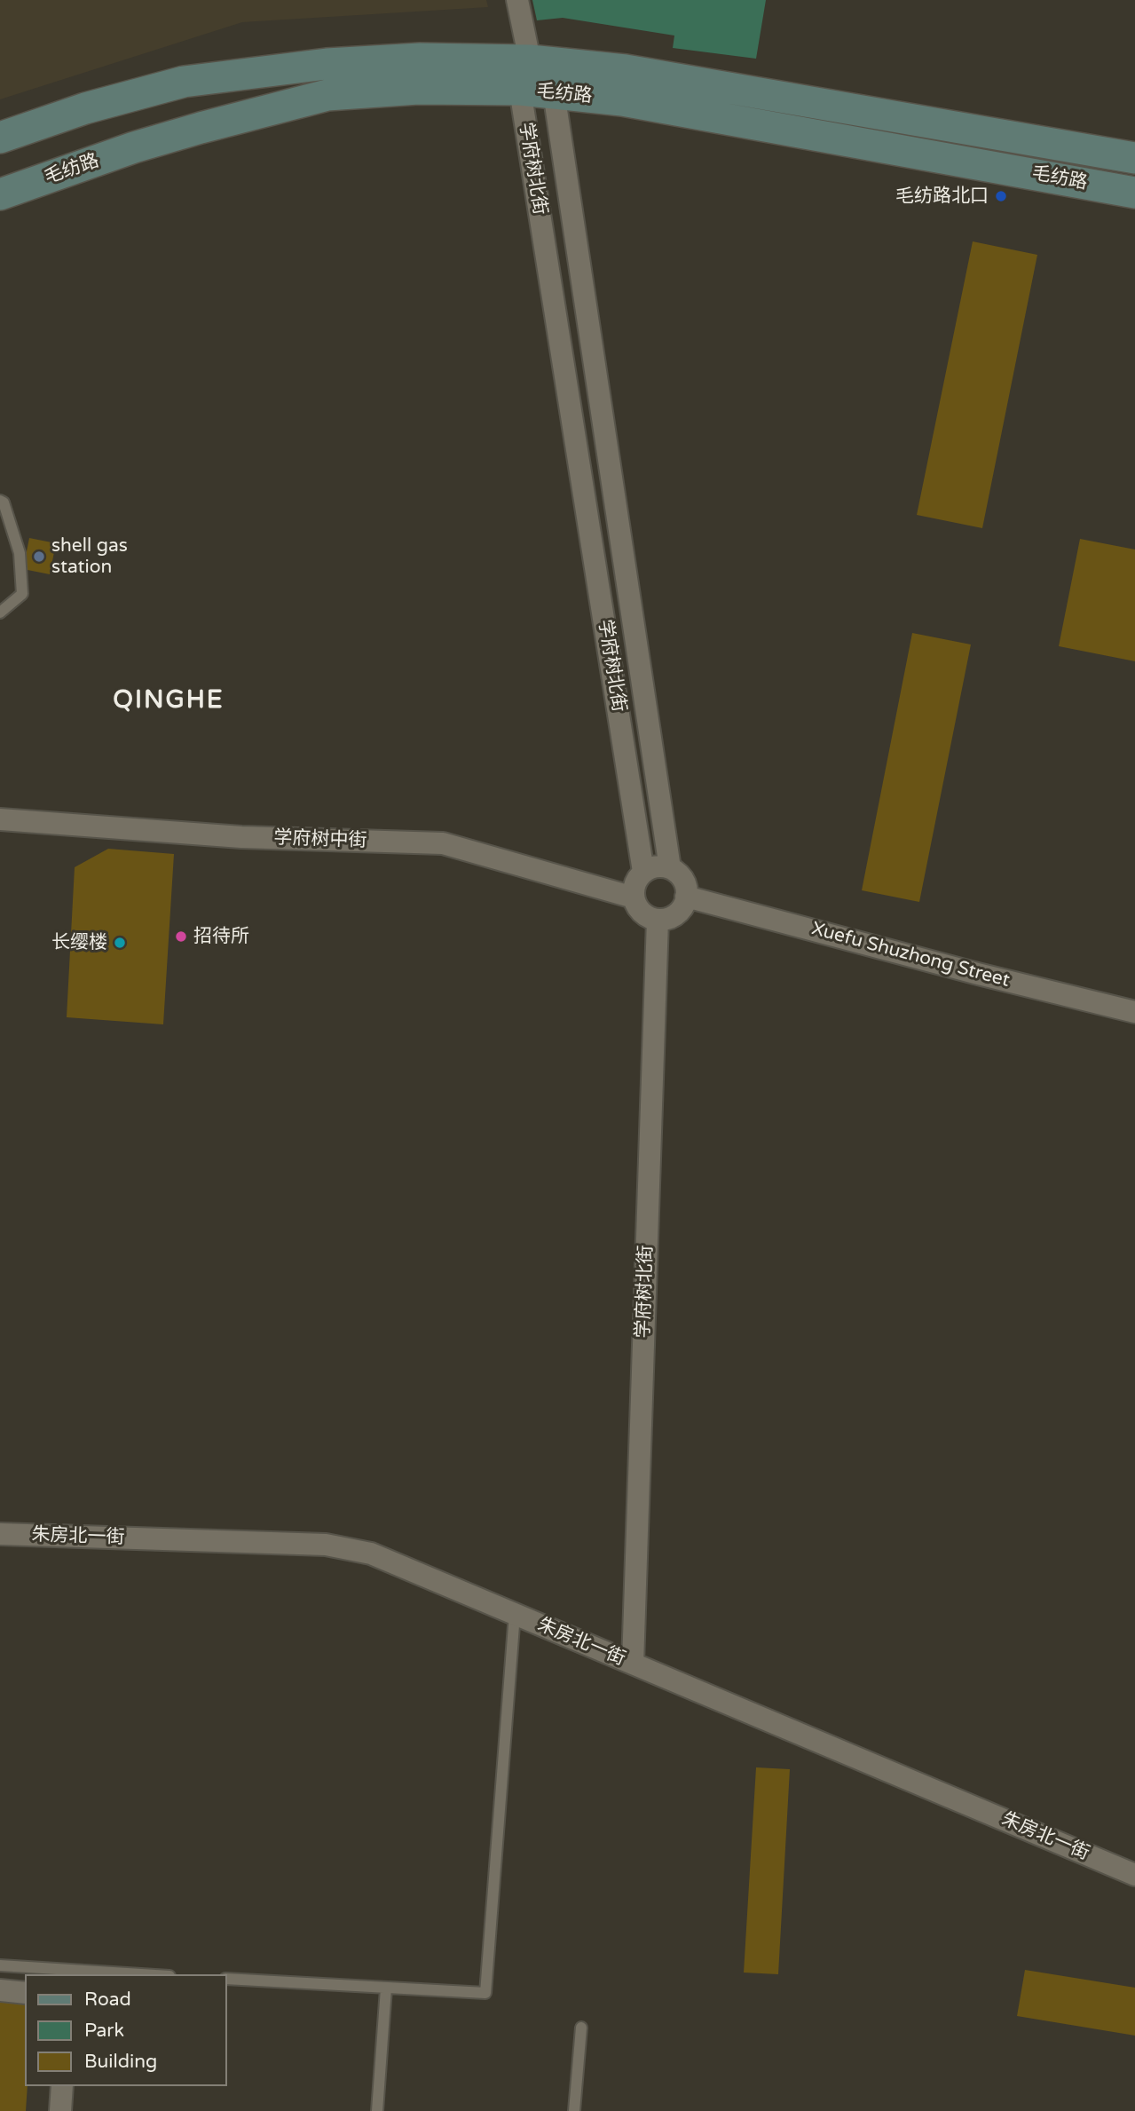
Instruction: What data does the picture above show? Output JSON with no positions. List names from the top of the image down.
{
  "streets": {
    "main road": ["毛纺路"],
    "street": [
      "学府树北街",
      "学府树中街",
      "Xuefu Shuzhong Street",
      "朱房北一街"
    ]
  },
  "crossings": [
    ["毛纺路", "学府树北街"],
    ["学府树北街", "学府树中街"],
    ["学府树北街", "Xuefu Shuzhong Street"],
    ["学府树北街", "朱房北一街"],
    ["学府树中街", "Xuefu Shuzhong Street"]
  ],
  "districts": ["QINGHE"],
  "places": [
    "毛纺路北口",
    "shell gas station",
    "招待所",
    "长缨楼"
  ],
  "legend": ["Road", "Park", "Building"]
}
